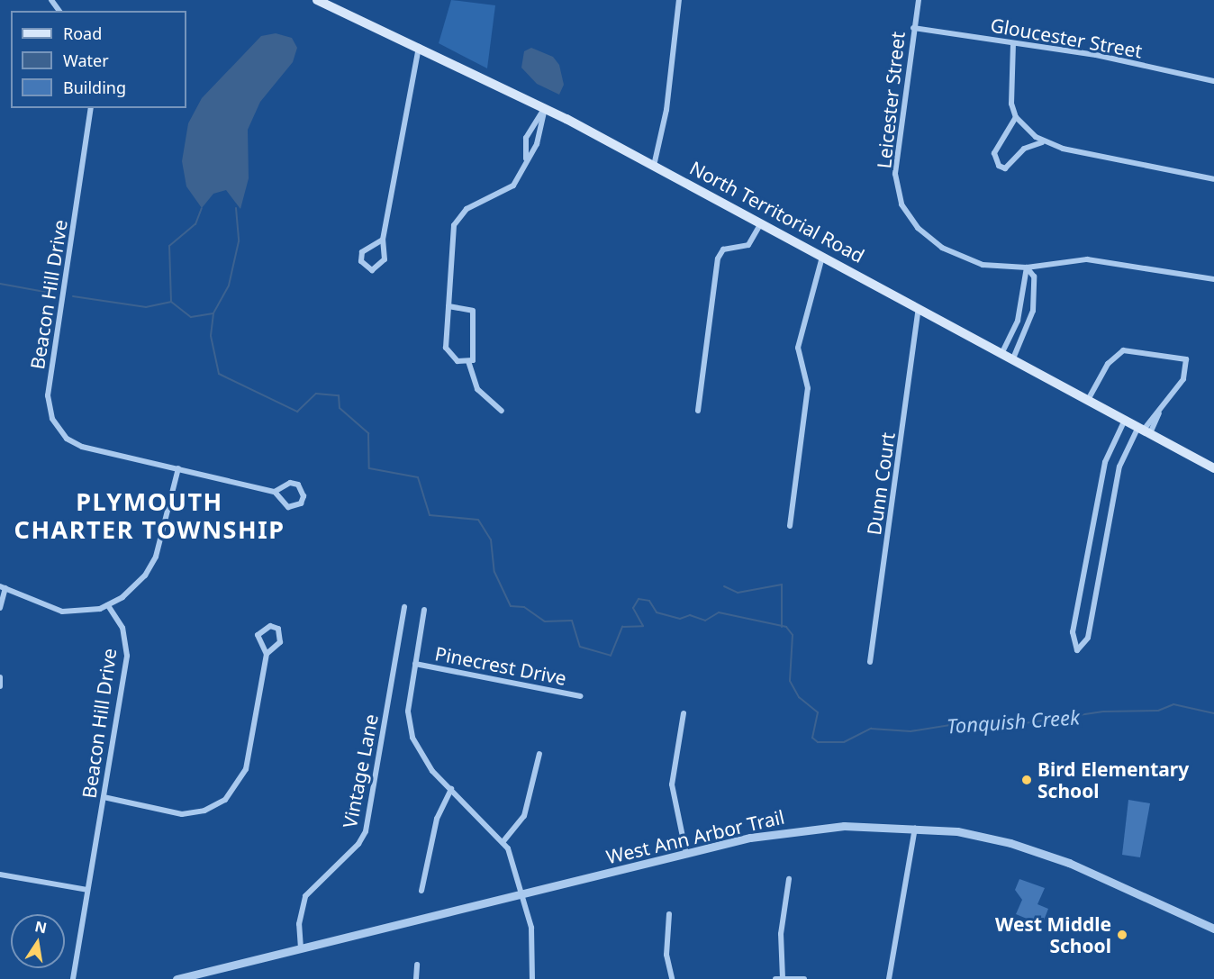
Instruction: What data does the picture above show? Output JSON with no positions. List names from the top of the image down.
{
  "streets": {
    "main road": ["North Territorial Road"],
    "street": [
      "Gloucester Street",
      "Leicester Street",
      "Beacon Hill Drive",
      "Dunn Court",
      "Pinecrest Drive",
      "Vintage Lane",
      "West Ann Arbor Trail"
    ]
  },
  "crossings": [
    ["Gloucester Street", "Leicester Street"],
    ["North Territorial Road", "Dunn Court"],
    ["Pinecrest Drive", "West Ann Arbor Trail"],
    ["Vintage Lane", "West Ann Arbor Trail"]
  ],
  "districts": ["PLYMOUTH CHARTER TOWNSHIP"],
  "water": ["Tonquish Creek"],
  "places": ["Bird Elementary School", "West Middle School"],
  "legend": ["Road", "Water", "Building"],
  "north": "top"
}
